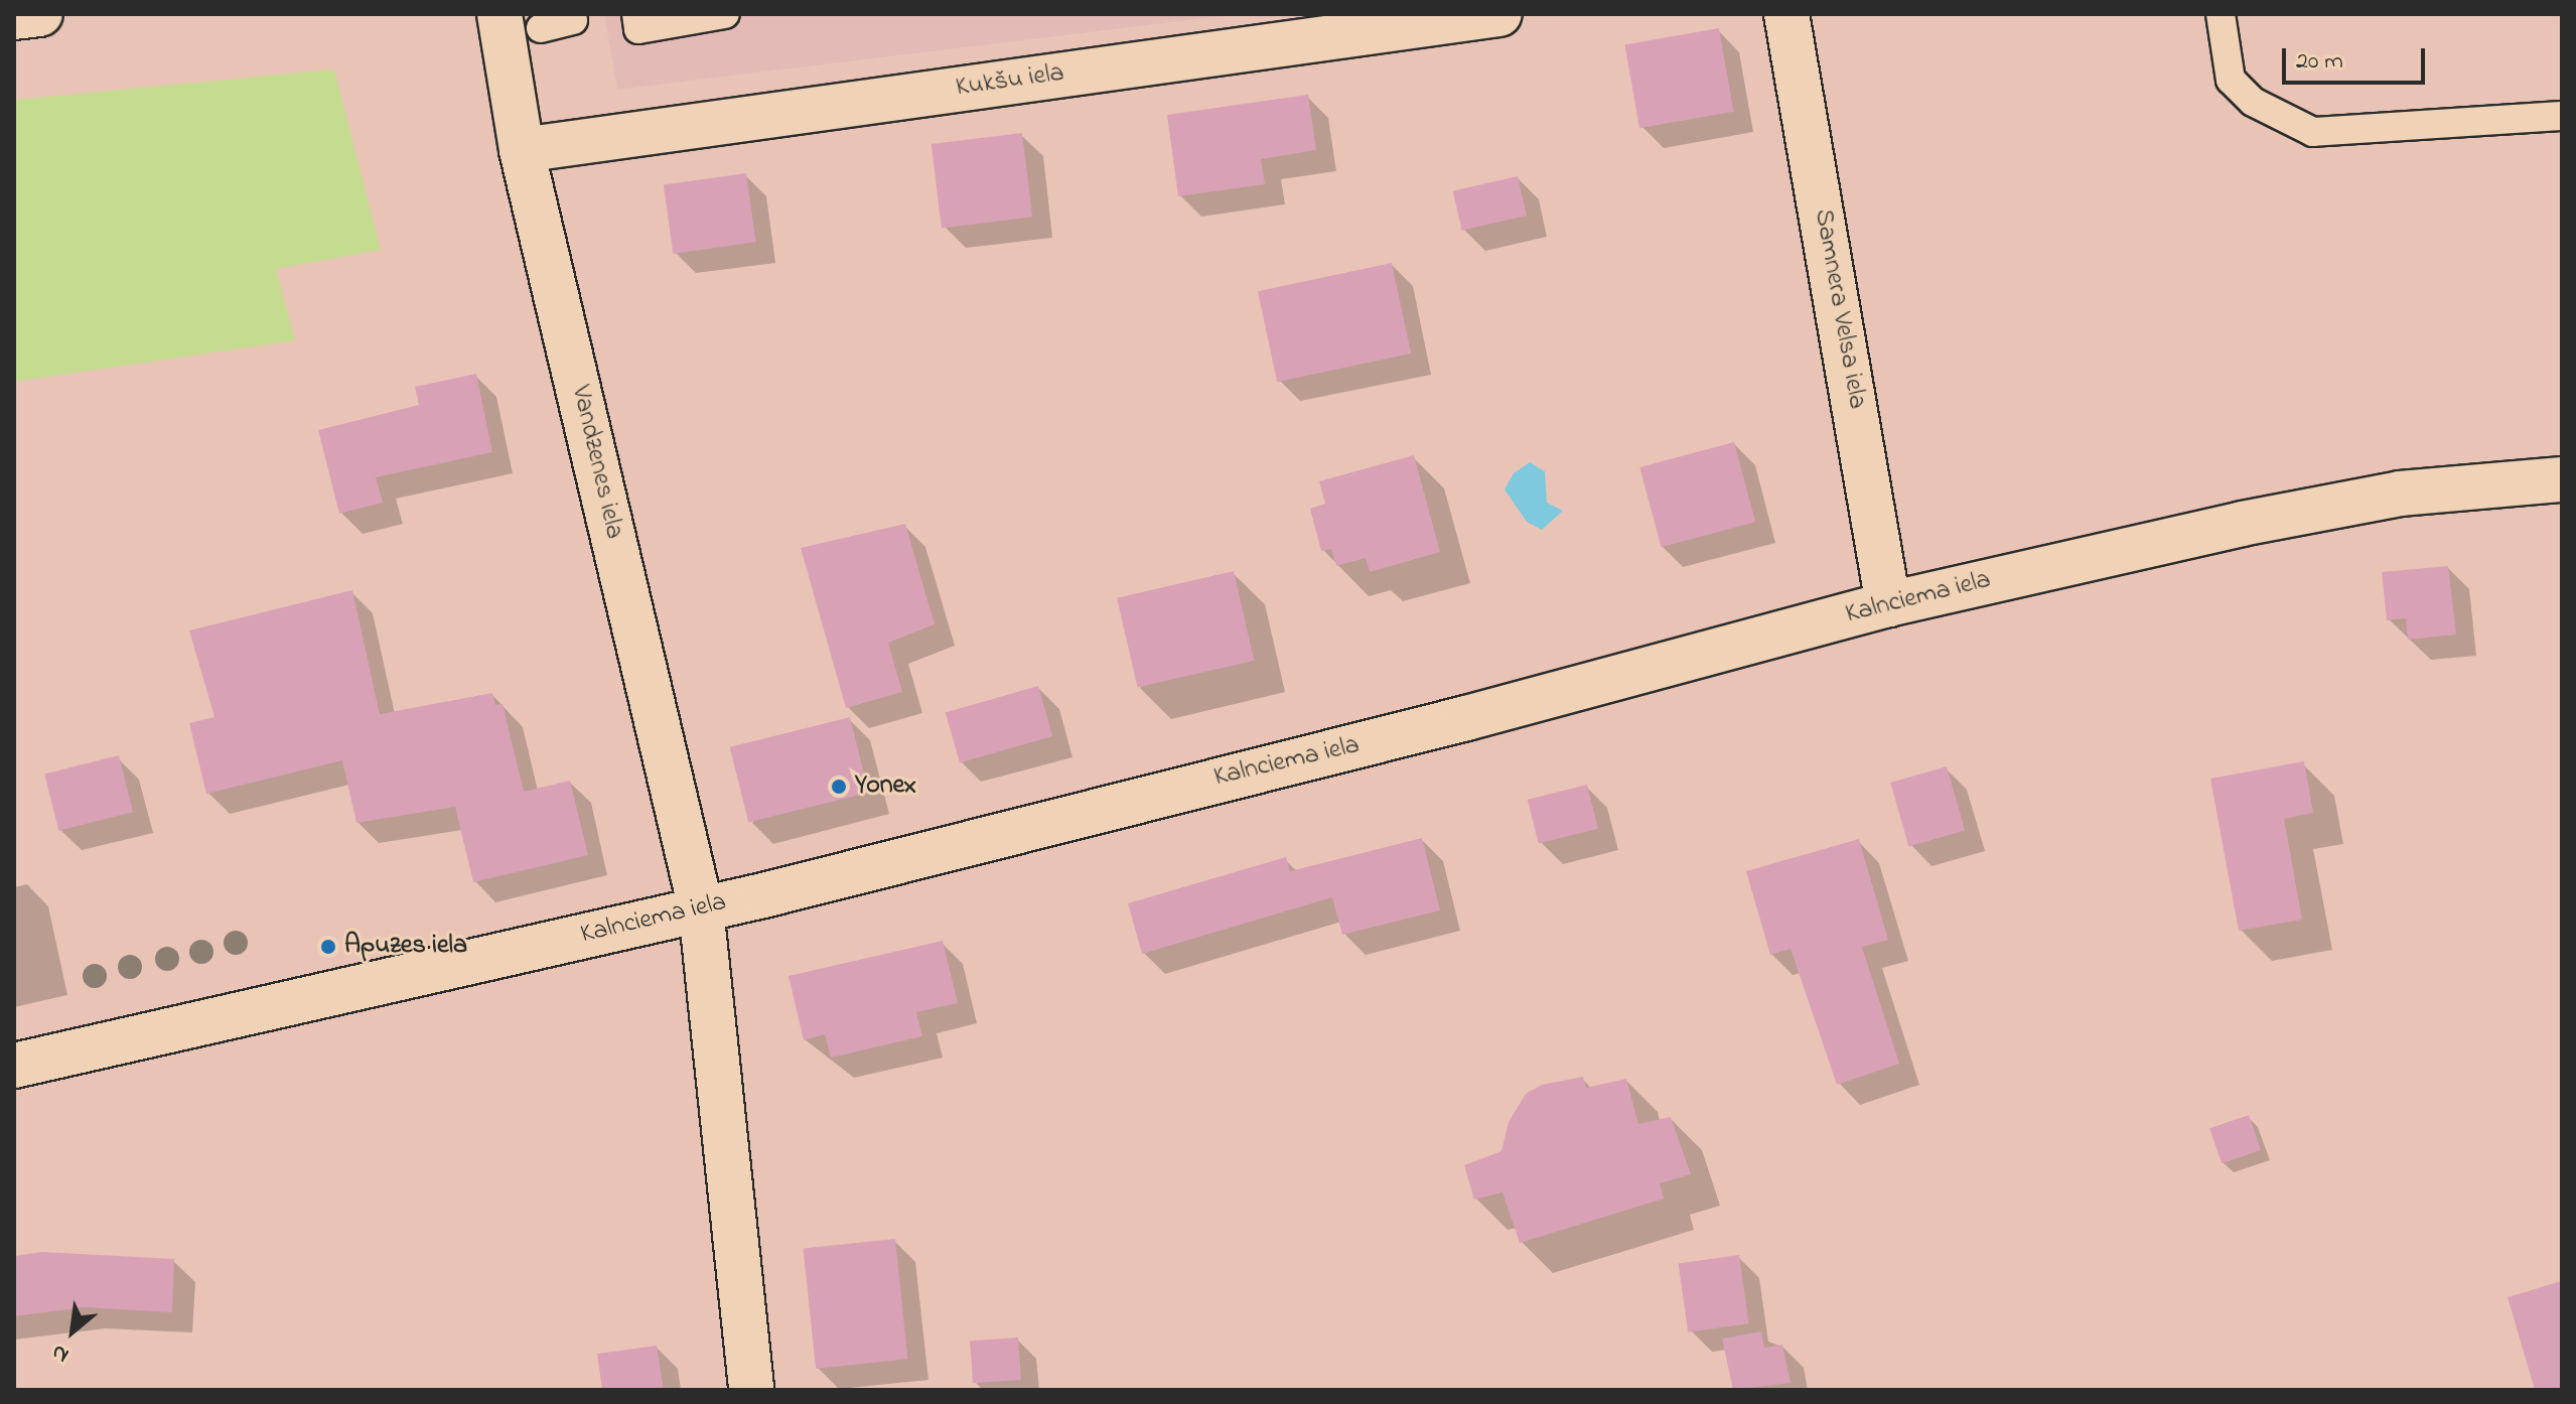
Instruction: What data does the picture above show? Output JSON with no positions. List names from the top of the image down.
{
  "streets": {
    "street": [
      "Kukšu iela",
      "Samnera Velsa iela",
      "Vandzenes iela",
      "Kalnciema iela"
    ]
  },
  "crossings": [
    ["Kukšu iela", "Vandzenes iela"],
    ["Samnera Velsa iela", "Kalnciema iela"],
    ["Vandzenes iela", "Kalnciema iela"]
  ],
  "places": ["Yonex", "Apuzes iela"],
  "scale_bar": "20 m",
  "north": "bottom left"
}
